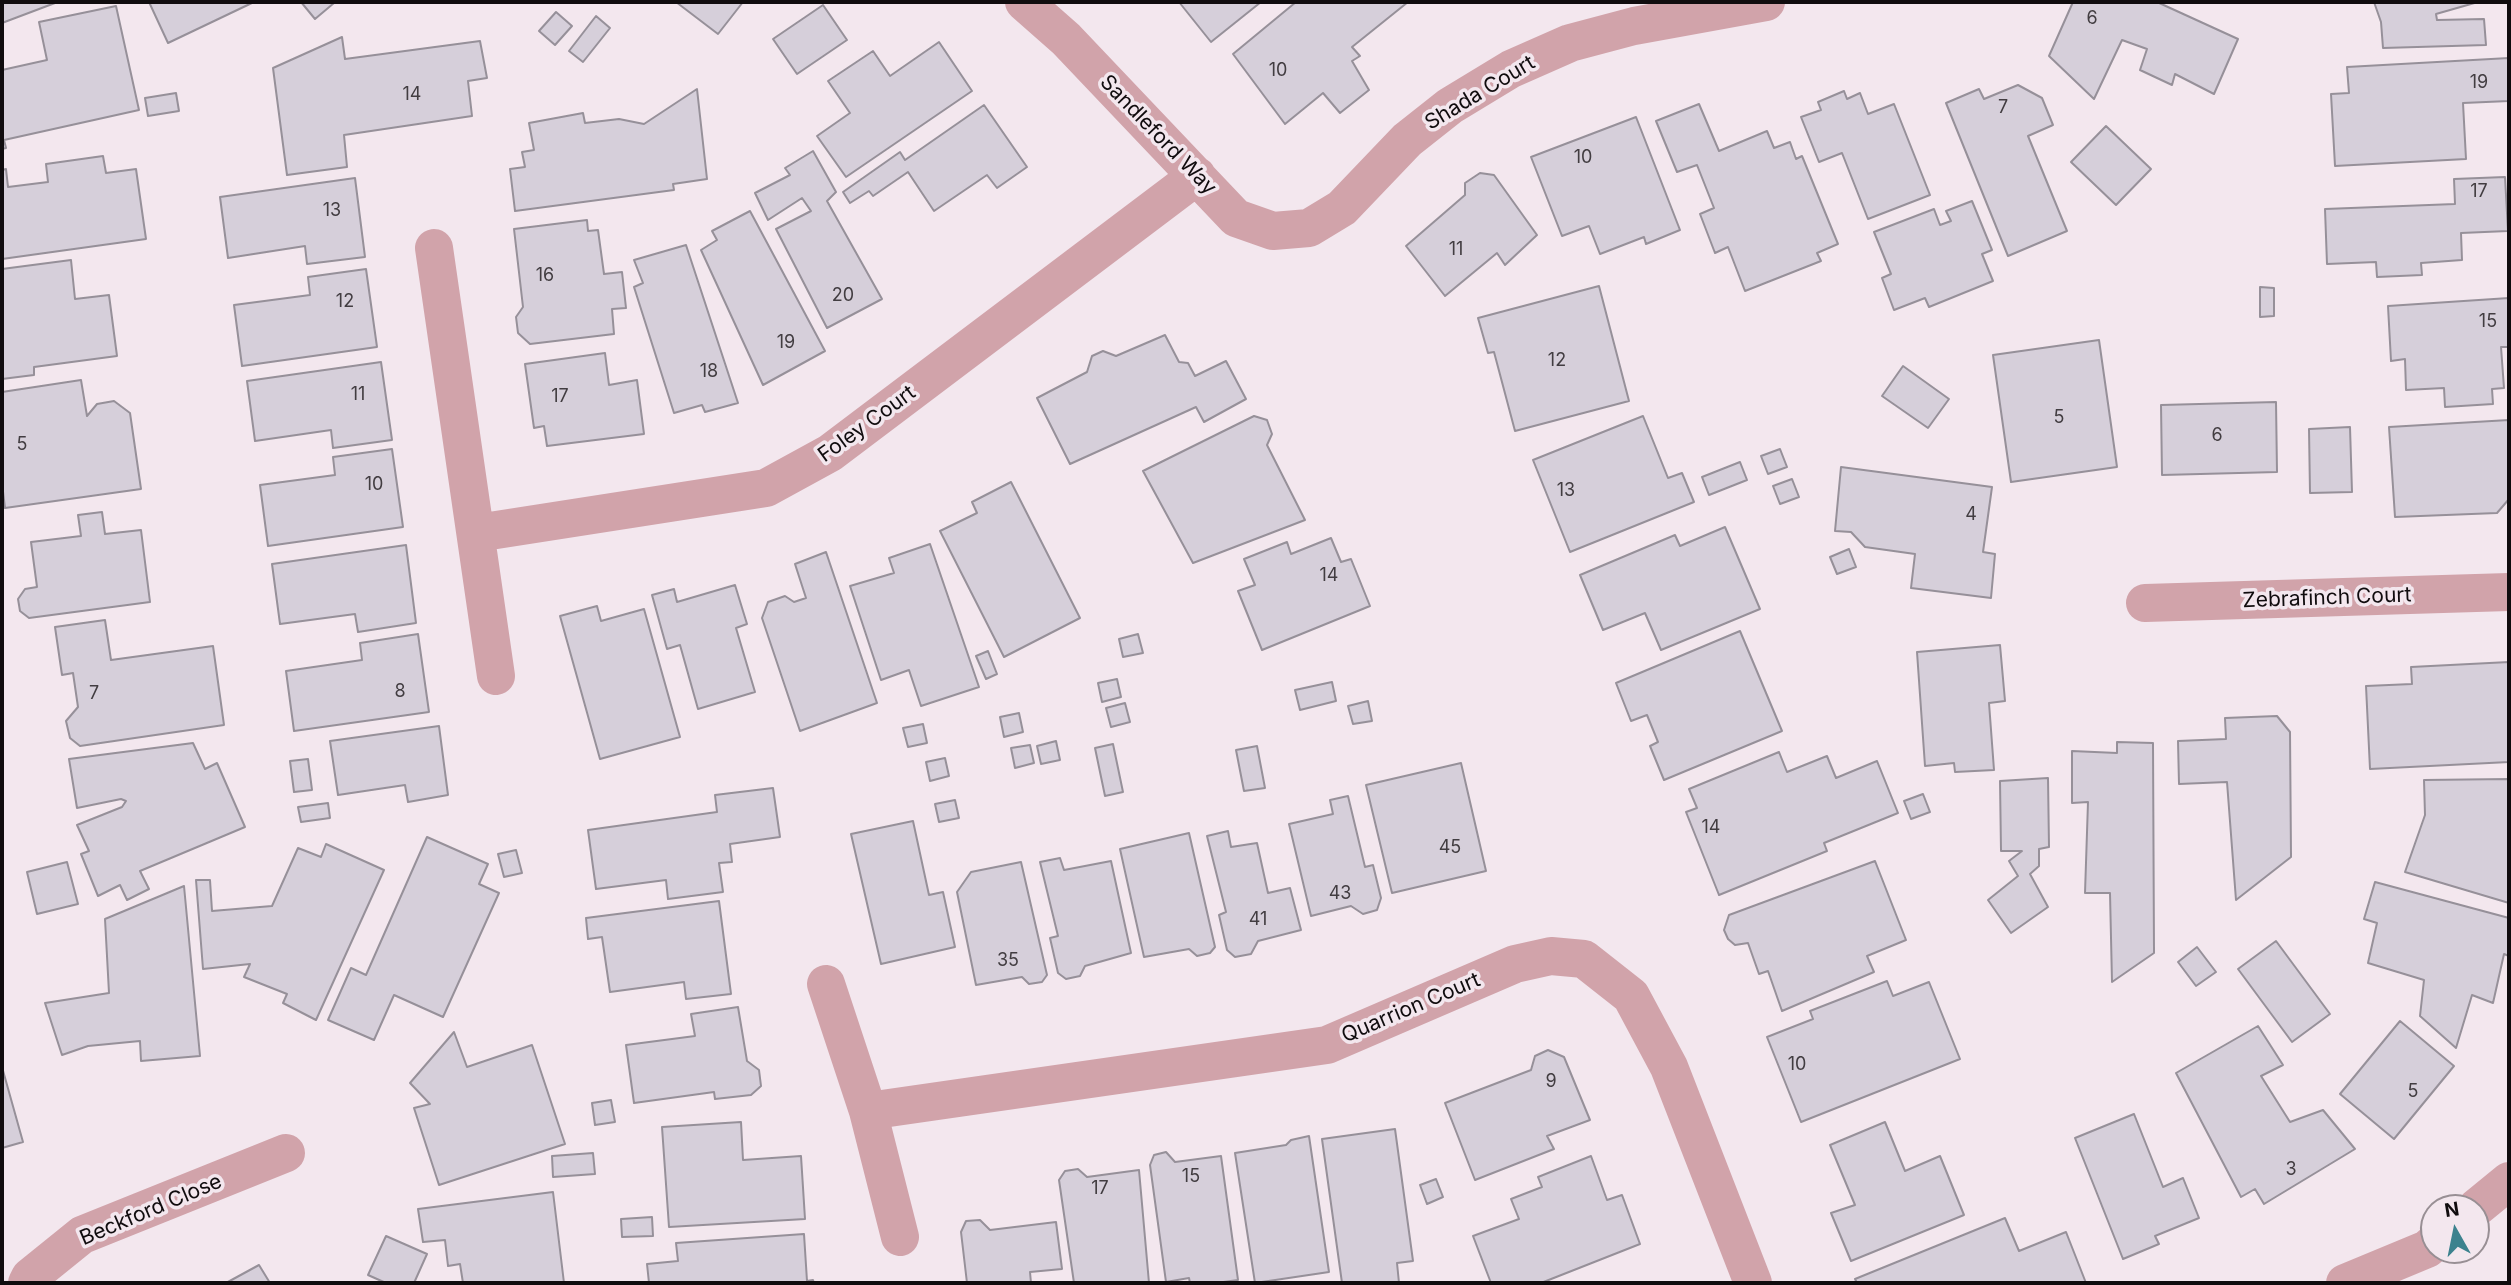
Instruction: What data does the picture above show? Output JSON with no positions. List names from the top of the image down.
{
  "streets": {
    "street": [
      "Shada Court",
      "Sandleford Way",
      "Foley Court",
      "Zebrafinch Court",
      "Quarrion Court",
      "Beckford Close"
    ]
  },
  "crossings": [
    ["Shada Court", "Sandleford Way"],
    ["Sandleford Way", "Foley Court"]
  ],
  "house_numbers": [
    "6",
    "10",
    "19",
    "14",
    "7",
    "10",
    "17",
    "13",
    "11",
    "16",
    "20",
    "12",
    "15",
    "19",
    "12",
    "18",
    "11",
    "17",
    "5",
    "6",
    "5",
    "10",
    "13",
    "4",
    "14",
    "8",
    "7",
    "14",
    "45",
    "43",
    "41",
    "35",
    "10",
    "9",
    "5",
    "3",
    "15",
    "17"
  ],
  "north": "top"
}
